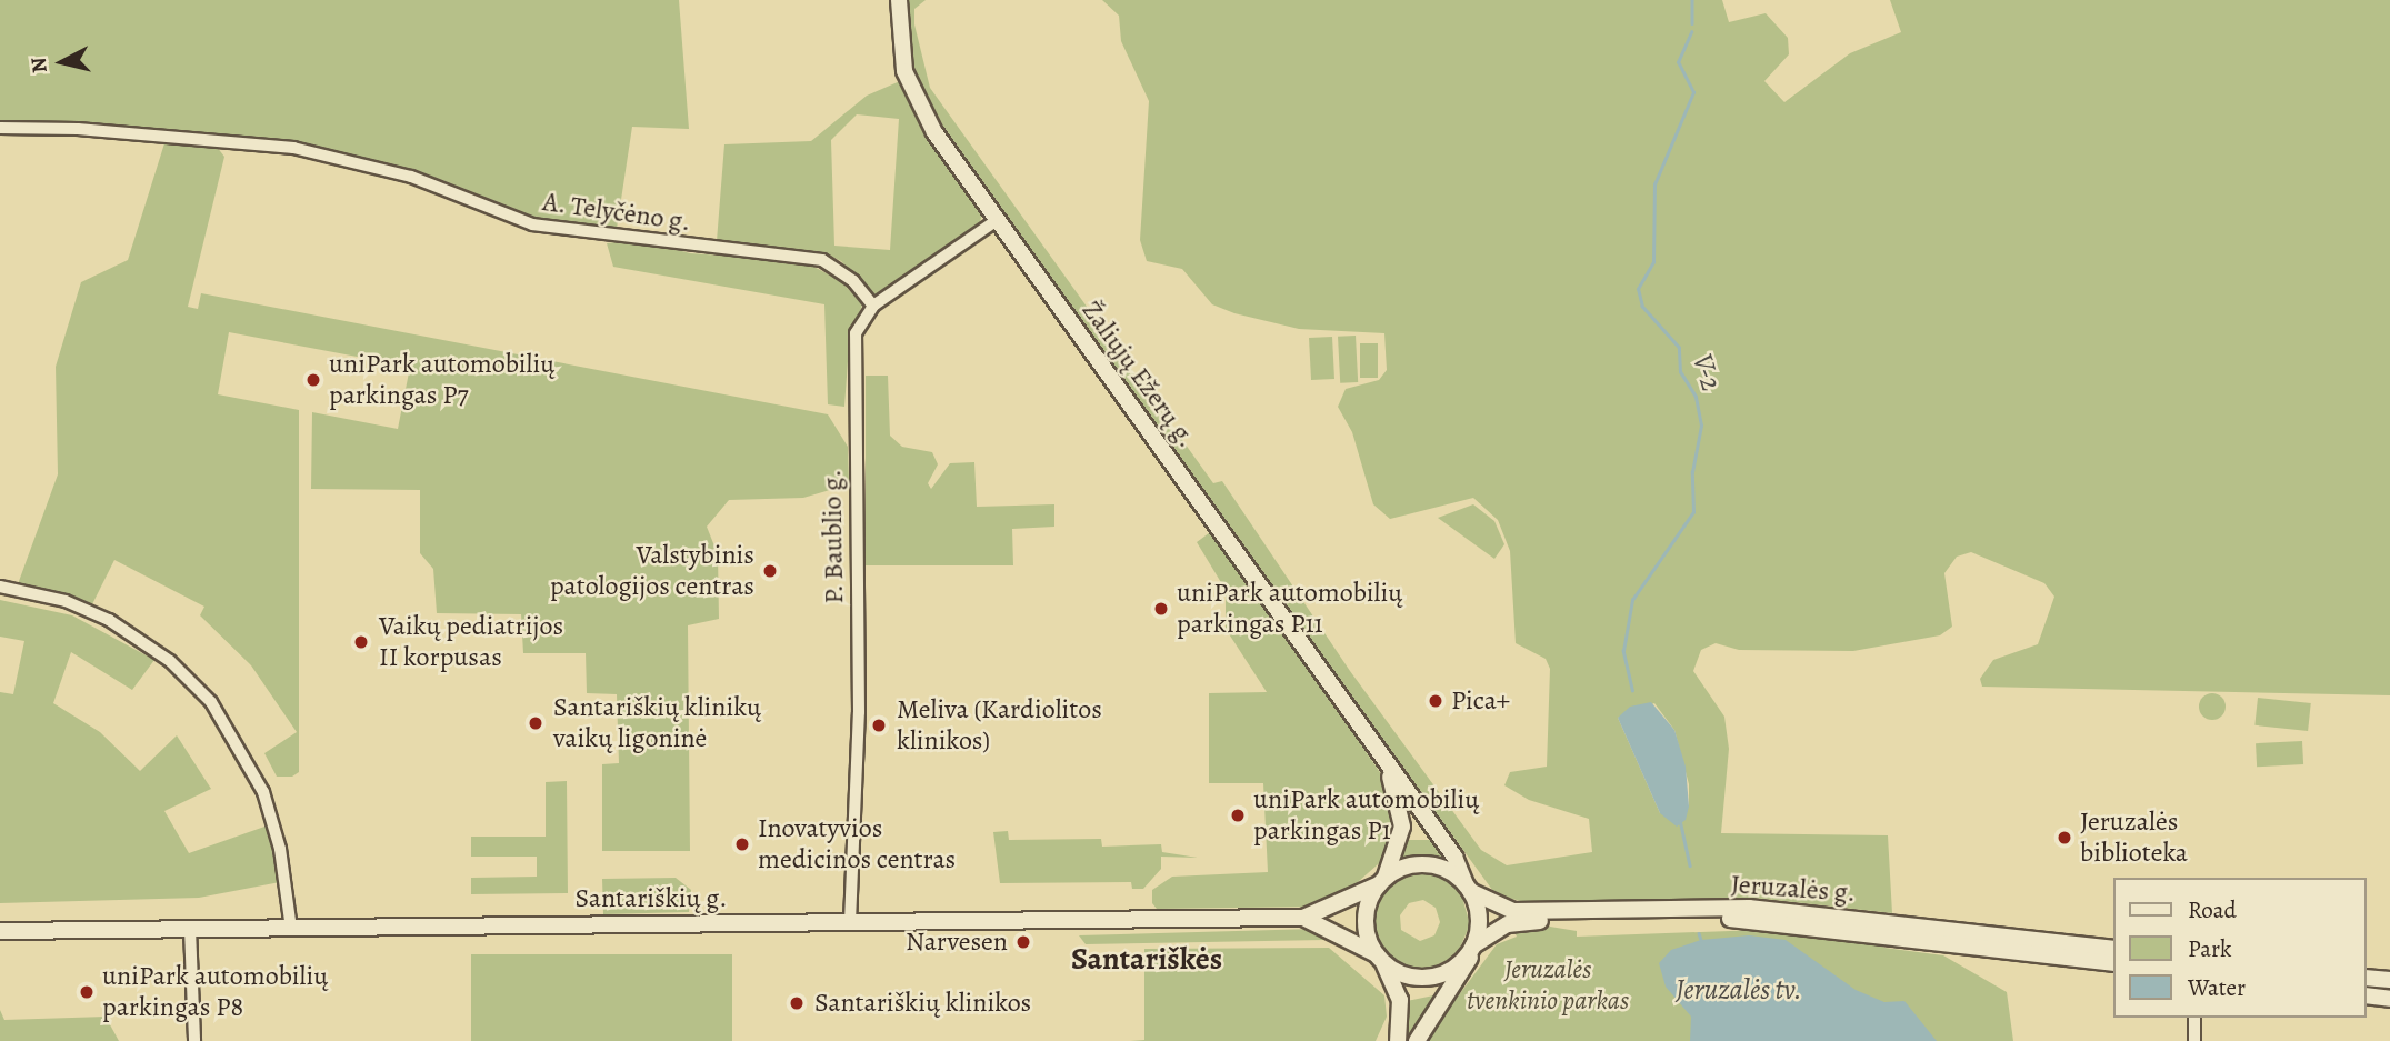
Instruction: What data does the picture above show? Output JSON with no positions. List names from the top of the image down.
{
  "streets": {
    "main road": ["Žaliųjų Ežerų g.", "Jeruzalės g.", "Santariškių g."],
    "street": ["A. Telyčėno g.", "P. Baublio g."]
  },
  "crossings": [
    ["A. Telyčėno g.", "P. Baublio g."],
    ["Žaliųjų Ežerų g.", "P. Baublio g."],
    ["Žaliųjų Ežerų g.", "Jeruzalės g."],
    ["Žaliųjų Ežerų g.", "Santariškių g."],
    ["P. Baublio g.", "Santariškių g."],
    ["Jeruzalės g.", "Santariškių g."]
  ],
  "districts": ["Santariškės"],
  "water": ["V-2", "Jeruzalės tv."],
  "parks": ["Jeruzalės tvenkinio parkas"],
  "places": [
    "uniPark automobilių parkingas P7",
    "Valstybinis patologijos centras",
    "uniPark automobilių parkingas P11",
    "Vaikų pediatrijos II korpusas",
    "Pica+",
    "Santariškių klinikų vaikų ligoninė",
    "Meliva (Kardiolitos klinikos)",
    "uniPark automobilių parkingas P1",
    "Jeruzalės biblioteka",
    "Inovatyvios medicinos centras",
    "Narvesen",
    "uniPark automobilių parkingas P8",
    "Santariškių klinikos"
  ],
  "legend": ["Road", "Park", "Water"],
  "north": "left"
}
